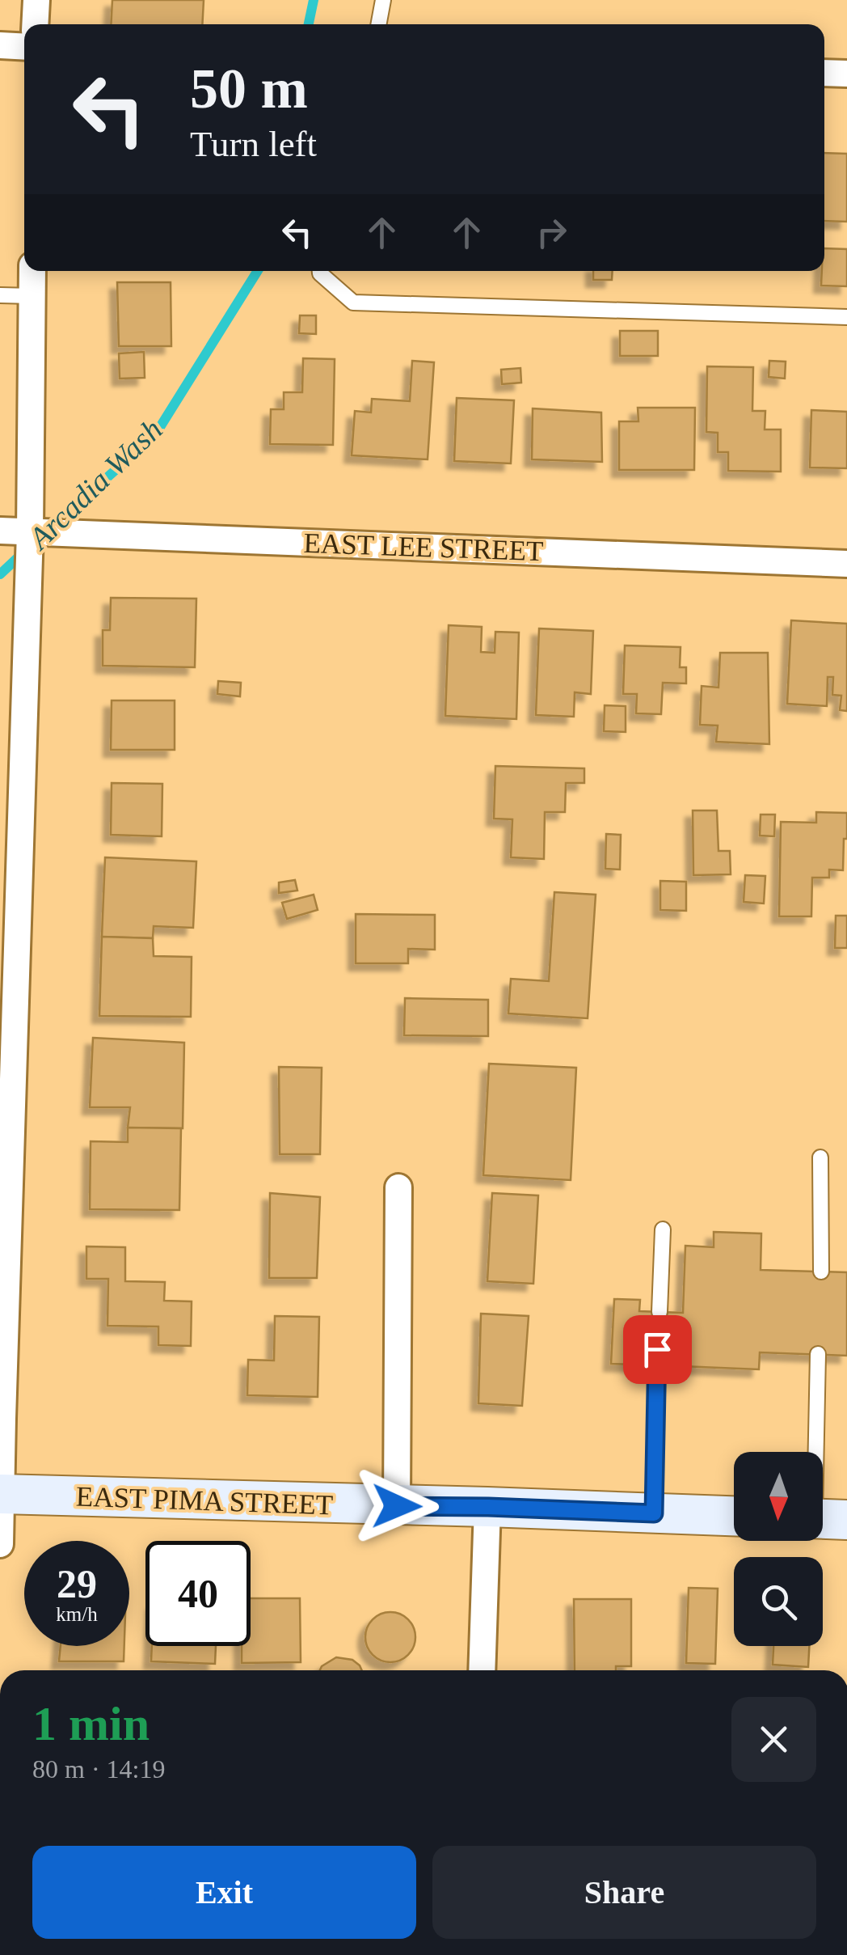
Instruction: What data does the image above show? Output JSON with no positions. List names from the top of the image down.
{
  "streets": {
    "street": ["EAST LEE STREET", "EAST PIMA STREET"]
  },
  "water": ["Arcadia Wash"],
  "north": "bottom",
  "page": {
    "turn": ["50 m", "Turn left"],
    "speed": "29 km/h",
    "limit": "40",
    "heading": ["1 min", "80 m · 14:19"],
    "buttons": ["Exit", "Share"]
  }
}
